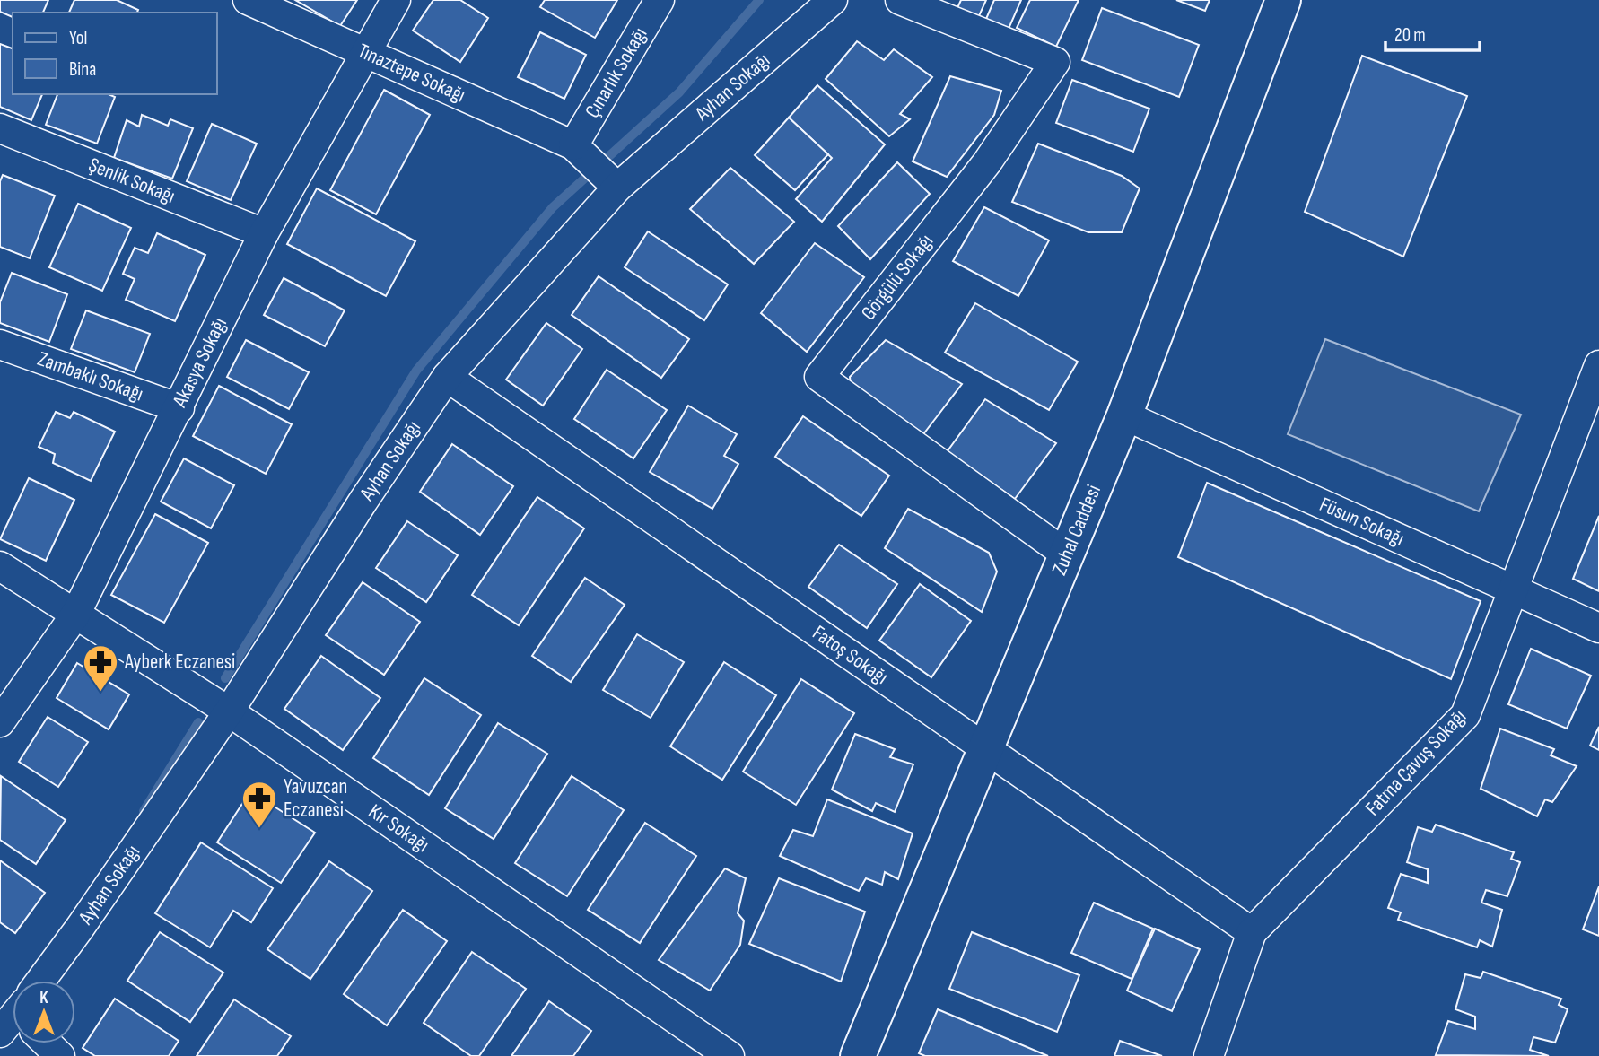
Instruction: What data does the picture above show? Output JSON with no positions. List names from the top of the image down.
{
  "streets": {
    "street": [
      "Tınaztepe Sokağı",
      "Çınarlık Sokağı",
      "Ayhan Sokağı",
      "Şenlik Sokağı",
      "Görgülü Sokağı",
      "Akasya Sokağı",
      "Zambaklı Sokağı",
      "Füsun Sokağı",
      "Zuhal Caddesi",
      "Fatoş Sokağı",
      "Fatma Çavuş Sokağı",
      "Kır Sokağı"
    ]
  },
  "crossings": [
    ["Tınaztepe Sokağı", "Çınarlık Sokağı"],
    ["Tınaztepe Sokağı", "Ayhan Sokağı"],
    ["Tınaztepe Sokağı", "Akasya Sokağı"],
    ["Ayhan Sokağı", "Fatoş Sokağı"],
    ["Ayhan Sokağı", "Kır Sokağı"],
    ["Şenlik Sokağı", "Akasya Sokağı"],
    ["Görgülü Sokağı", "Zuhal Caddesi"],
    ["Akasya Sokağı", "Zambaklı Sokağı"],
    ["Akasya Sokağı", "Kır Sokağı"],
    ["Füsun Sokağı", "Zuhal Caddesi"],
    ["Füsun Sokağı", "Fatma Çavuş Sokağı"],
    ["Zuhal Caddesi", "Fatoş Sokağı"],
    ["Fatoş Sokağı", "Fatma Çavuş Sokağı"]
  ],
  "places": {
    "pharmacy": ["Ayberk Eczanesi", "Yavuzcan Eczanesi"]
  },
  "legend": ["Yol", "Bina"],
  "scale_bar": "20 m",
  "north": "top"
}
